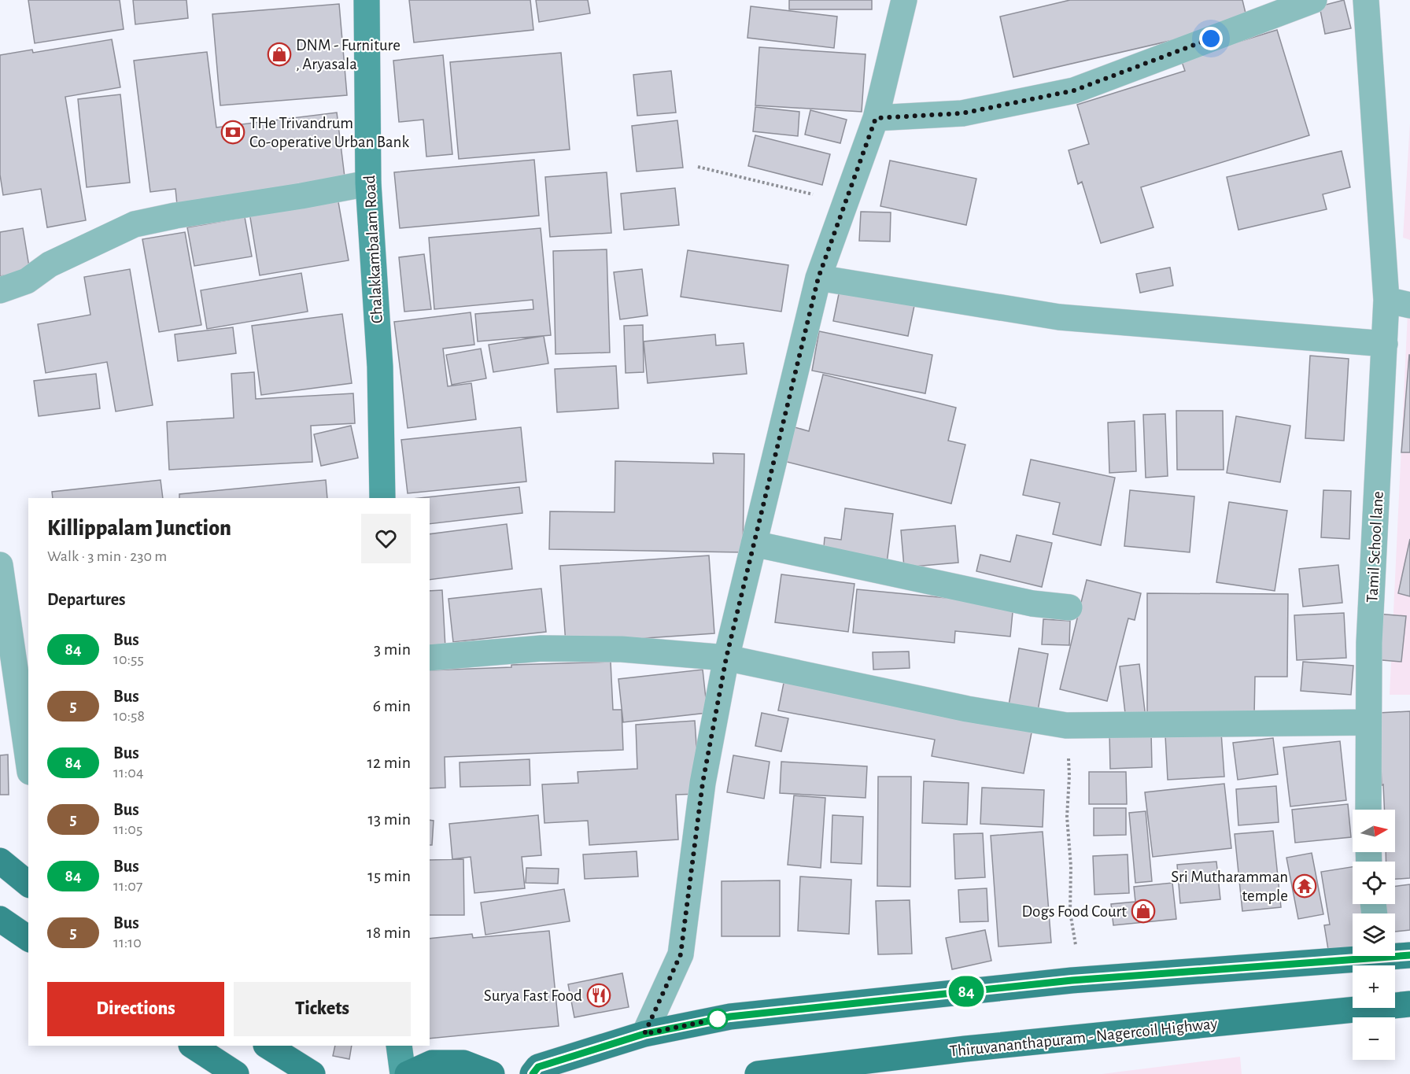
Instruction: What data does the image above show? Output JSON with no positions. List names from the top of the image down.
{
  "streets": {
    "main road": ["Thiruvananthapuram - Nagercoil Highway"],
    "street": ["Chalakkambalam Road", "Tamil School lane"]
  },
  "places": {
    "shop": ["DNM - Furniture , Aryasala", "Dogs Food Court"],
    "bank": ["THe Trivandrum Co-operative Urban Bank"],
    "temple": ["Sri Mutharamman temple"],
    "restaurant": ["Surya Fast Food"]
  },
  "lines": ["bus line 84"],
  "north": "right",
  "page": {
    "on_map": "84",
    "heading": [
      ["Killippalam Junction", "Walk · 3 min · 230 m"],
      "Departures"
    ],
    "list": [
      {
        "mark": "84",
        "name": "Bus",
        "note": "10:55",
        "value": "3 min"
      },
      {
        "mark": "5",
        "name": "Bus",
        "note": "10:58",
        "value": "6 min"
      },
      {
        "mark": "84",
        "name": "Bus",
        "note": "11:04",
        "value": "12 min"
      },
      {
        "mark": "5",
        "name": "Bus",
        "note": "11:05",
        "value": "13 min"
      },
      {
        "mark": "84",
        "name": "Bus",
        "note": "11:07",
        "value": "15 min"
      },
      {
        "mark": "5",
        "name": "Bus",
        "note": "11:10",
        "value": "18 min"
      }
    ],
    "map_buttons": ["+", "−"],
    "buttons": ["Directions", "Tickets"]
  }
}
